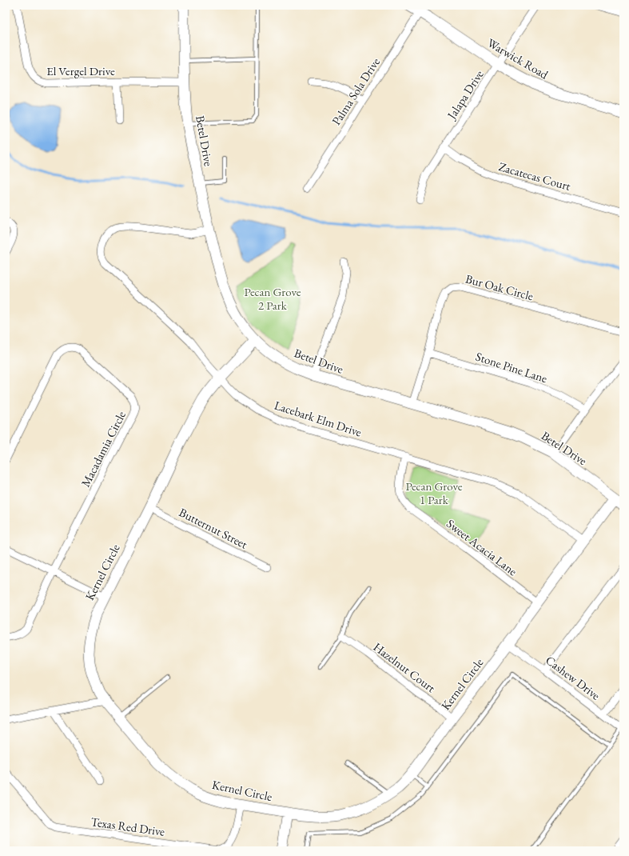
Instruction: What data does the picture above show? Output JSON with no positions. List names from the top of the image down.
{
  "streets": {
    "street": [
      "Warwick Road",
      "El Vergel Drive",
      "Palma Sola Drive",
      "Jalapa Drive",
      "Betel Drive",
      "Zacatecas Court",
      "Bur Oak Circle",
      "Stone Pine Lane",
      "Lacebark Elm Drive",
      "Macadamia Circle",
      "Butternut Street",
      "Sweet Acacia Lane",
      "Kernel Circle",
      "Hazelnut Court",
      "Cashew Drive",
      "Texas Red Drive"
    ]
  },
  "crossings": [
    ["Warwick Road", "Palma Sola Drive"],
    ["Warwick Road", "Jalapa Drive"],
    ["El Vergel Drive", "Betel Drive"],
    ["Jalapa Drive", "Zacatecas Court"],
    ["Betel Drive", "Bur Oak Circle"],
    ["Betel Drive", "Lacebark Elm Drive"],
    ["Betel Drive", "Kernel Circle"],
    ["Bur Oak Circle", "Stone Pine Lane"],
    ["Lacebark Elm Drive", "Sweet Acacia Lane"],
    ["Lacebark Elm Drive", "Kernel Circle"],
    ["Butternut Street", "Kernel Circle"],
    ["Sweet Acacia Lane", "Kernel Circle"],
    ["Kernel Circle", "Hazelnut Court"],
    ["Kernel Circle", "Cashew Drive"],
    ["Kernel Circle", "Texas Red Drive"]
  ],
  "parks": ["Pecan Grove 2 Park", "Pecan Grove 1 Park"]
}
